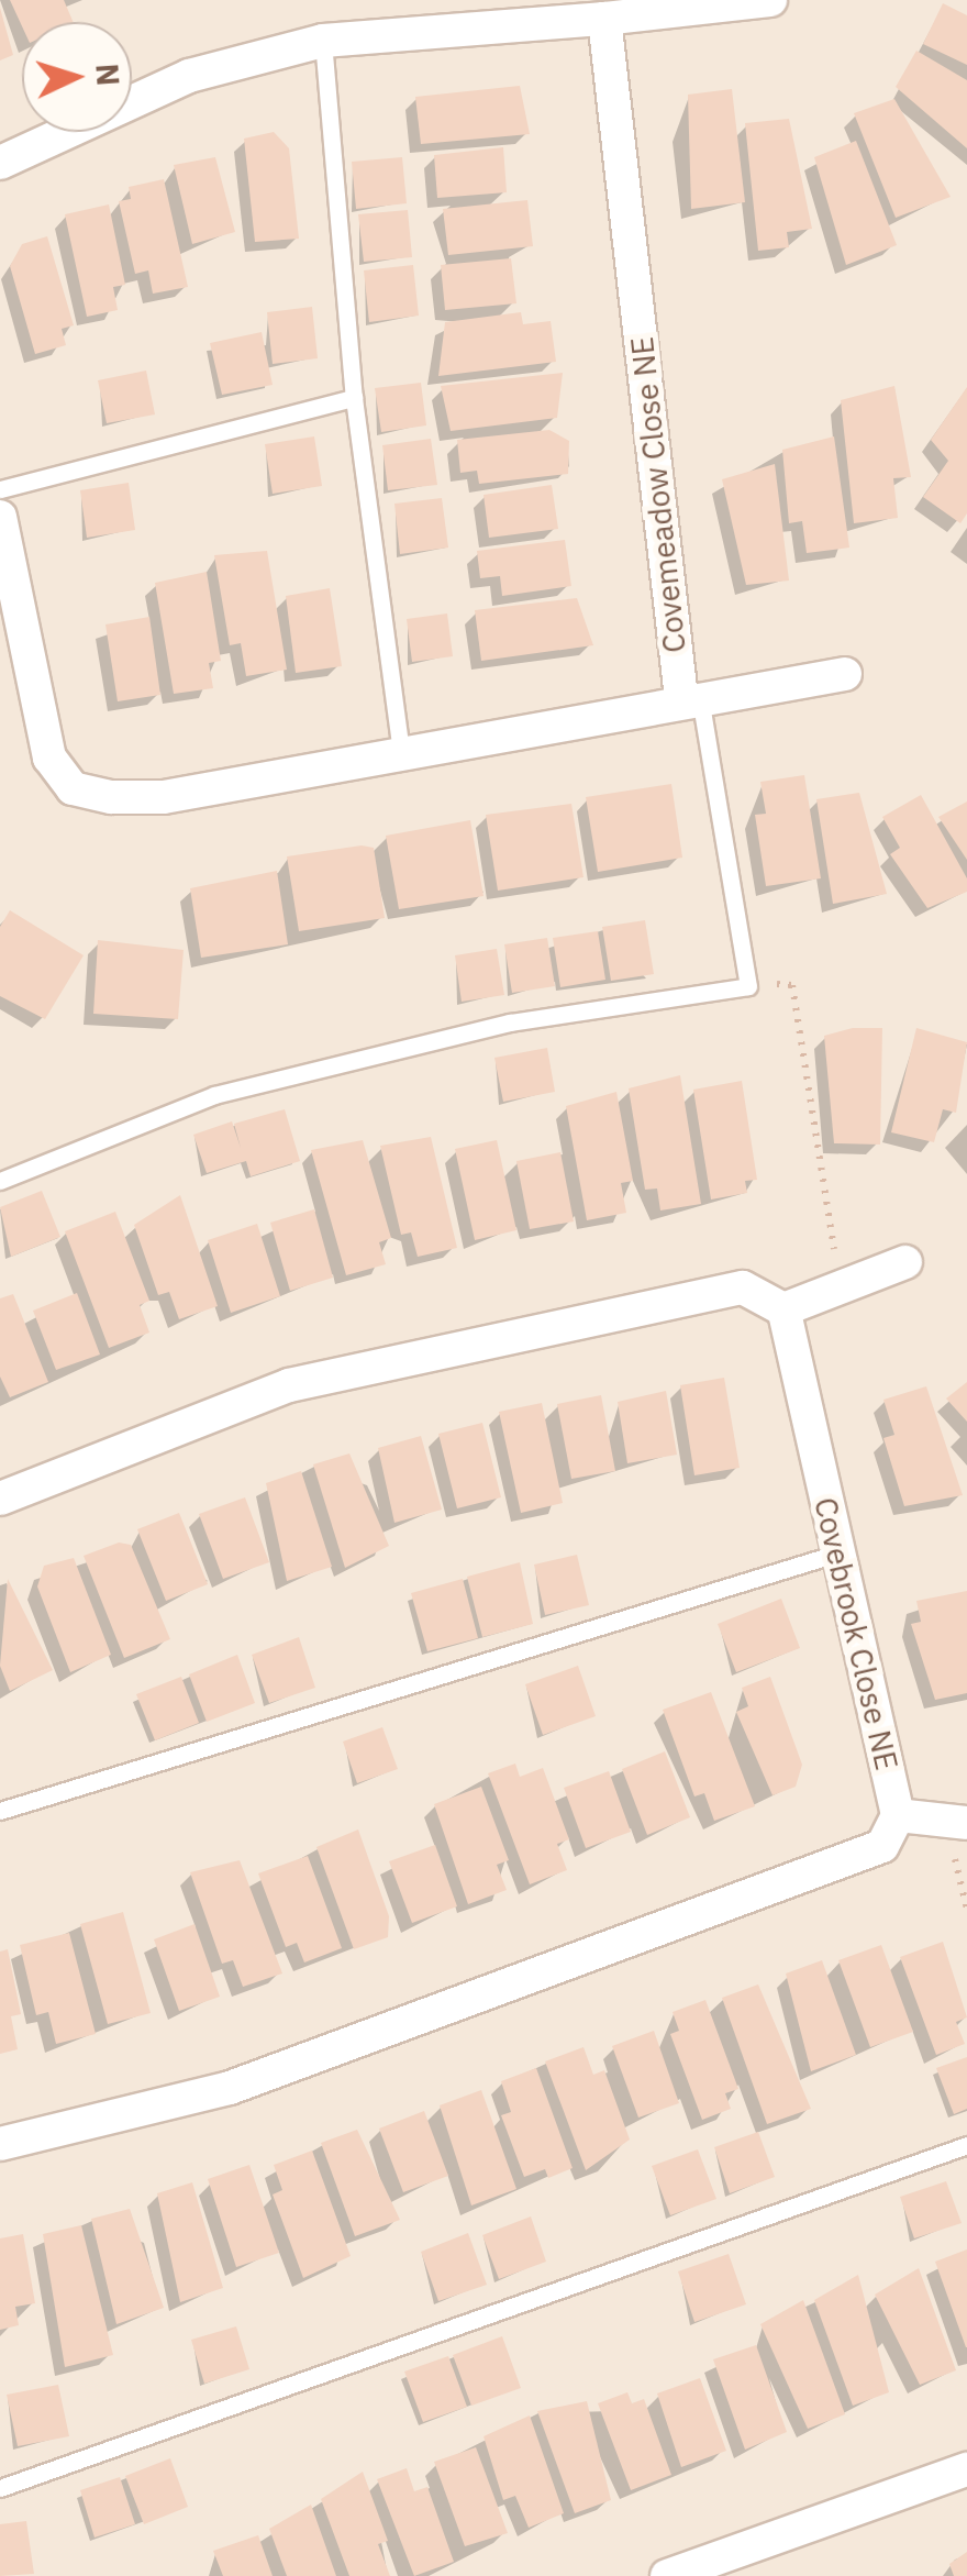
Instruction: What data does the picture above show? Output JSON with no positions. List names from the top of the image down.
{
  "streets": {
    "street": ["Covemeadow Close NE", "Covebrook Close NE"]
  },
  "north": "right"
}
